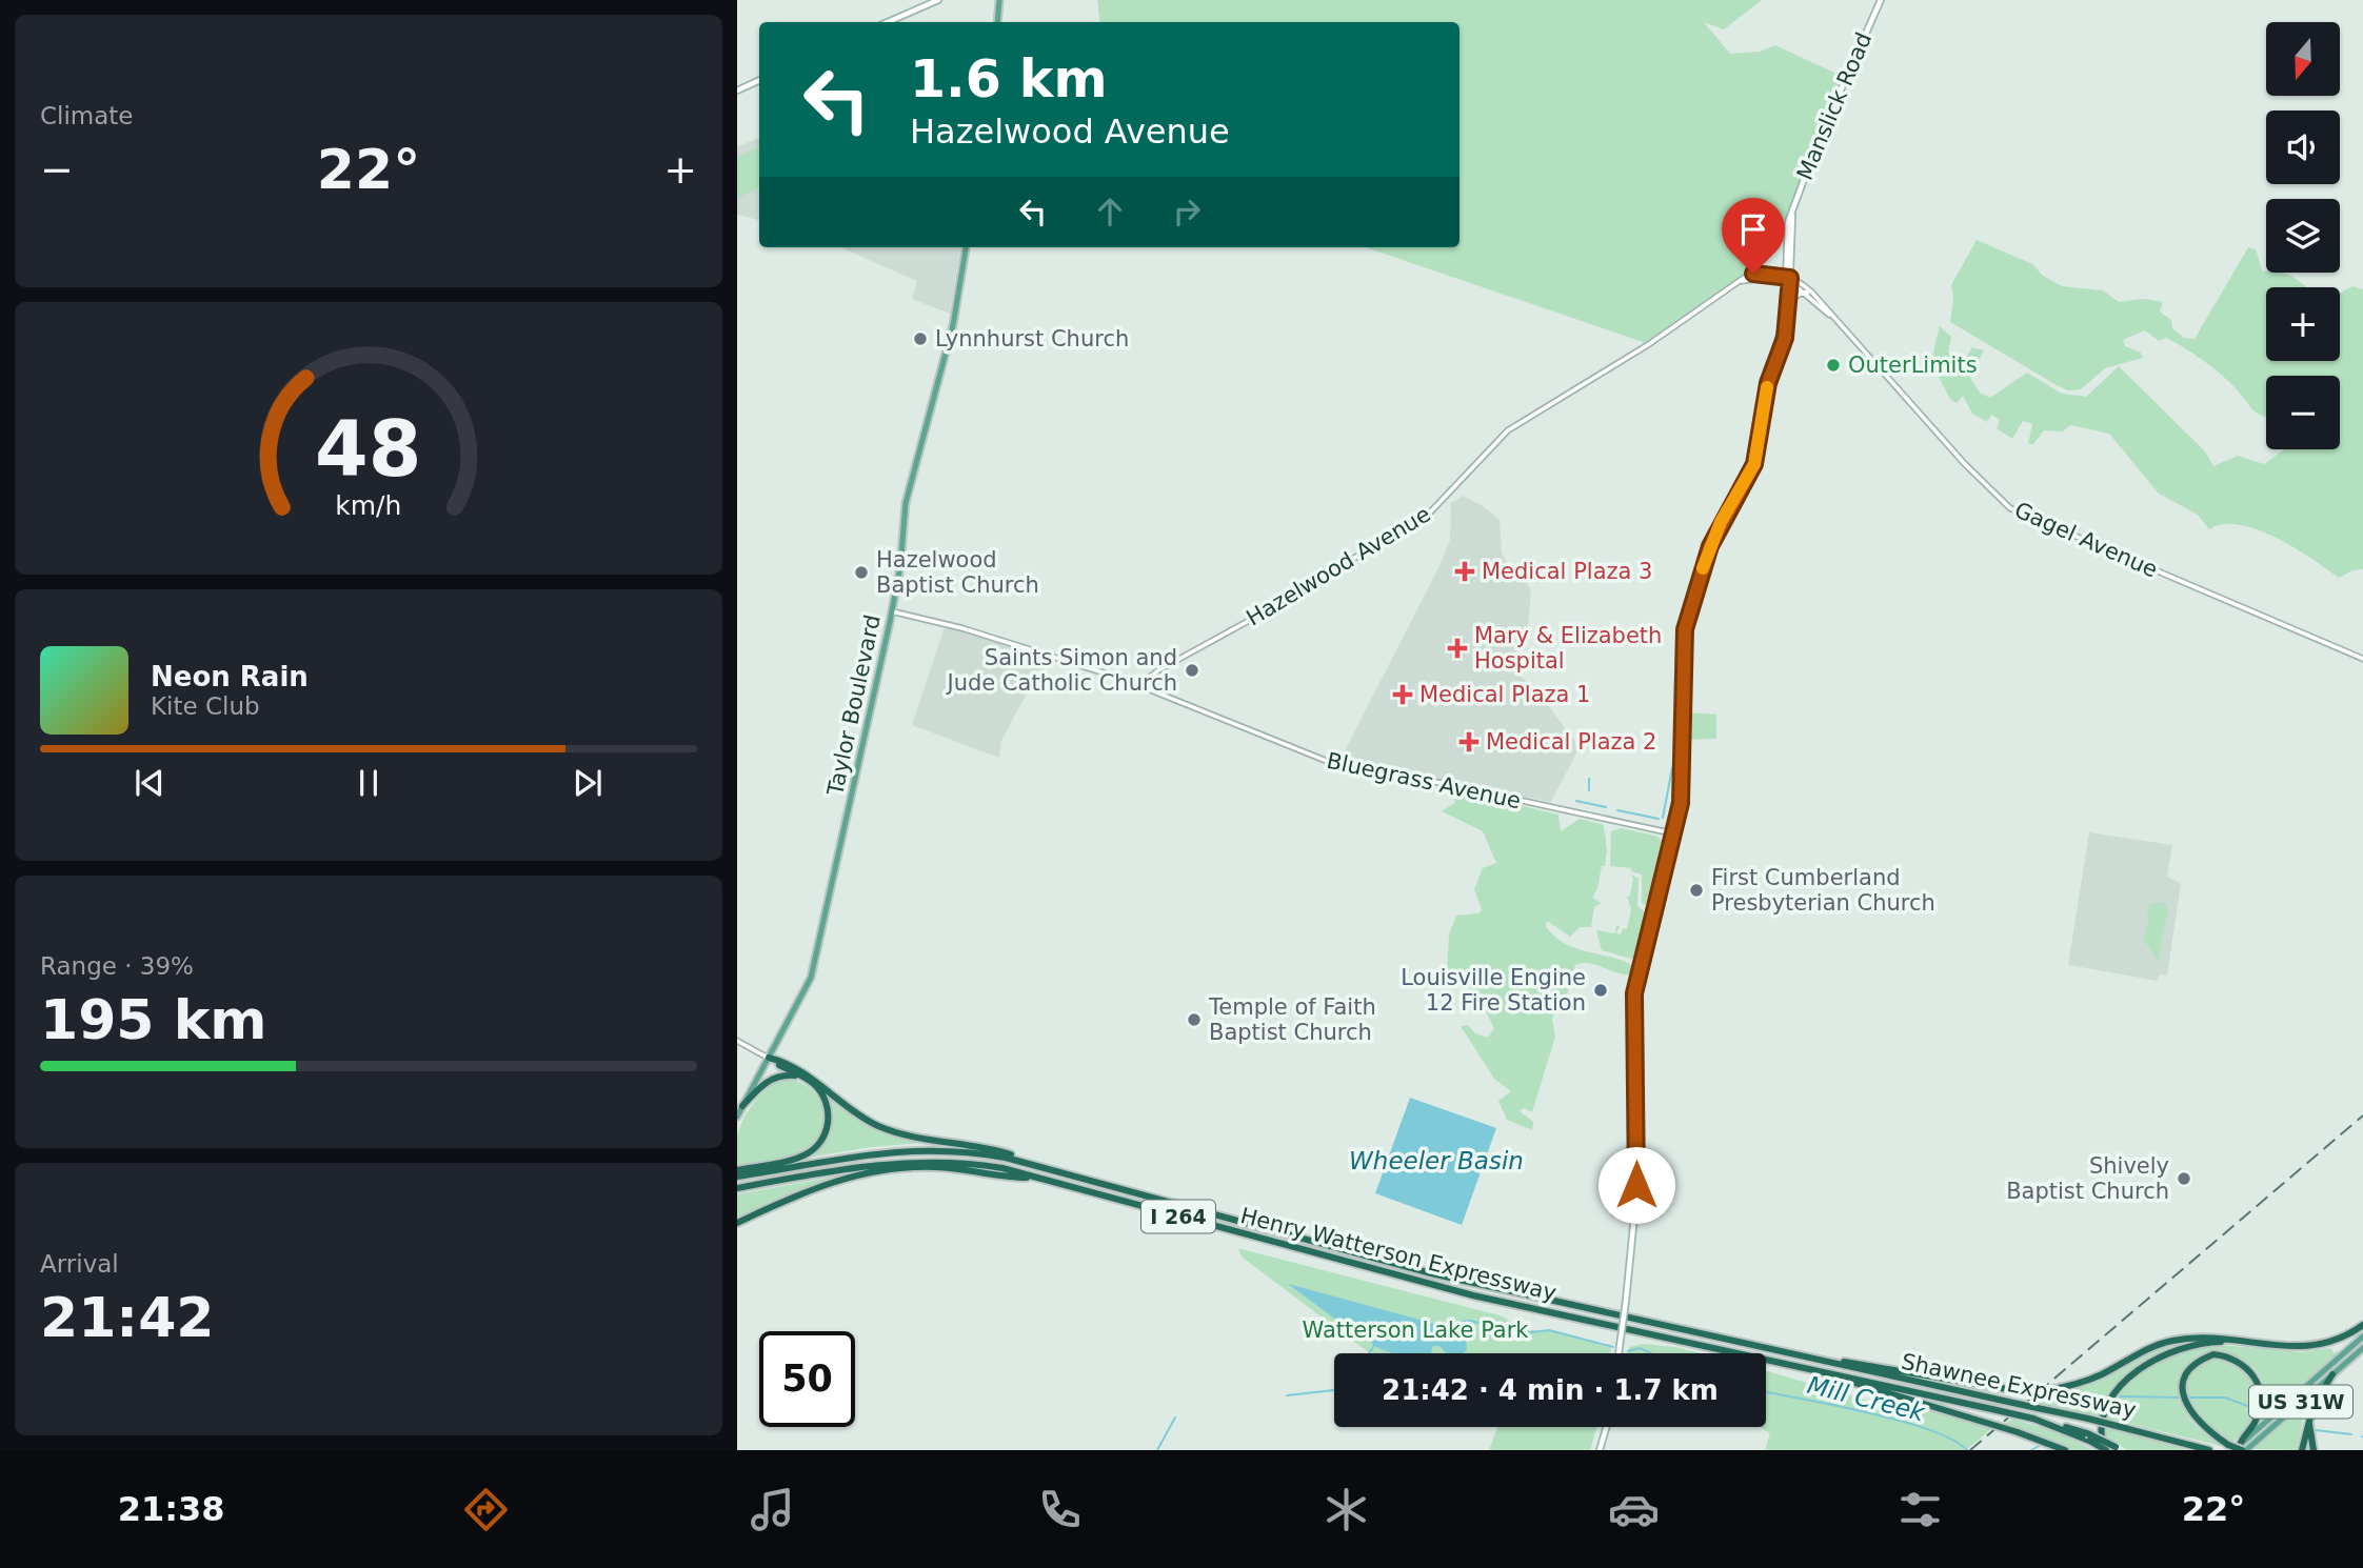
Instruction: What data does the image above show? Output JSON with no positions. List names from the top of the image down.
{
  "streets": {
    "highway": ["I 264", "Henry Watterson Expressway", "Shawnee Expressway"],
    "main road": ["Manslick Road", "Taylor Boulevard", "US 31W"],
    "street": ["Gagel Avenue", "Hazelwood Avenue", "Bluegrass Avenue"]
  },
  "crossings": [
    ["Manslick Road", "Gagel Avenue"],
    ["Manslick Road", "Hazelwood Avenue"],
    ["Manslick Road", "Bluegrass Avenue"],
    ["Gagel Avenue", "Hazelwood Avenue"],
    ["Hazelwood Avenue", "Bluegrass Avenue"],
    ["Taylor Boulevard", "Bluegrass Avenue"],
    ["Henry Watterson Expressway", "Shawnee Expressway"]
  ],
  "water": ["Wheeler Basin", "Mill Creek"],
  "parks": ["Watterson Lake Park"],
  "places": {
    "other": [
      "Lynnhurst Church",
      "OuterLimits",
      "Hazelwood Baptist Church",
      "Saints Simon and Jude Catholic Church",
      "First Cumberland Presbyterian Church",
      "Louisville Engine 12 Fire Station",
      "Temple of Faith Baptist Church",
      "Shively Baptist Church"
    ],
    "health": [
      "Medical Plaza 3",
      "Mary & Elizabeth Hospital",
      "Medical Plaza 1",
      "Medical Plaza 2"
    ]
  },
  "north": "bottom",
  "page": {
    "tile": [
      "Climate",
      ["Range · 39%", "195 km"],
      ["Arrival", "21:42"]
    ],
    "map_buttons": ["+", "−"],
    "turn": ["1.6 km", "Hazelwood Avenue"],
    "heat": ["−", "22°", "+"],
    "song": ["Neon Rain", "Kite Club"],
    "limit": "50",
    "trip": "21:42 · 4 min · 1.7 km",
    "tabs": ["21:38", "22°"],
    "gauge": ["48", "km/h"]
  }
}
